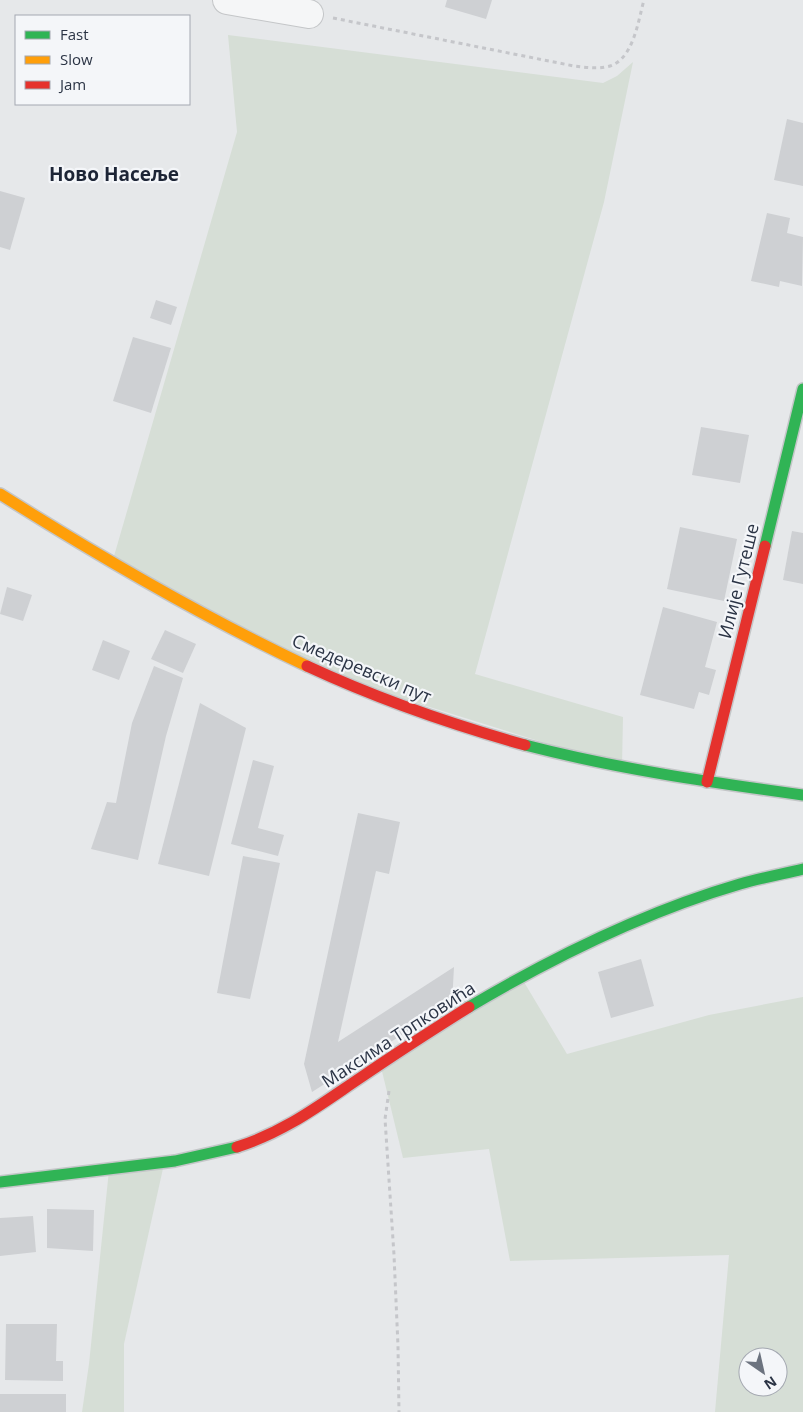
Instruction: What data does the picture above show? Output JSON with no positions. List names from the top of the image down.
{
  "streets": {
    "street": ["Илије Гутеше", "Смедеревски пут", "Максима Трпковића"]
  },
  "crossings": [
    ["Илије Гутеше", "Смедеревски пут"]
  ],
  "districts": ["Ново Насеље"],
  "legend": ["Fast", "Slow", "Jam"],
  "north": "bottom right"
}
